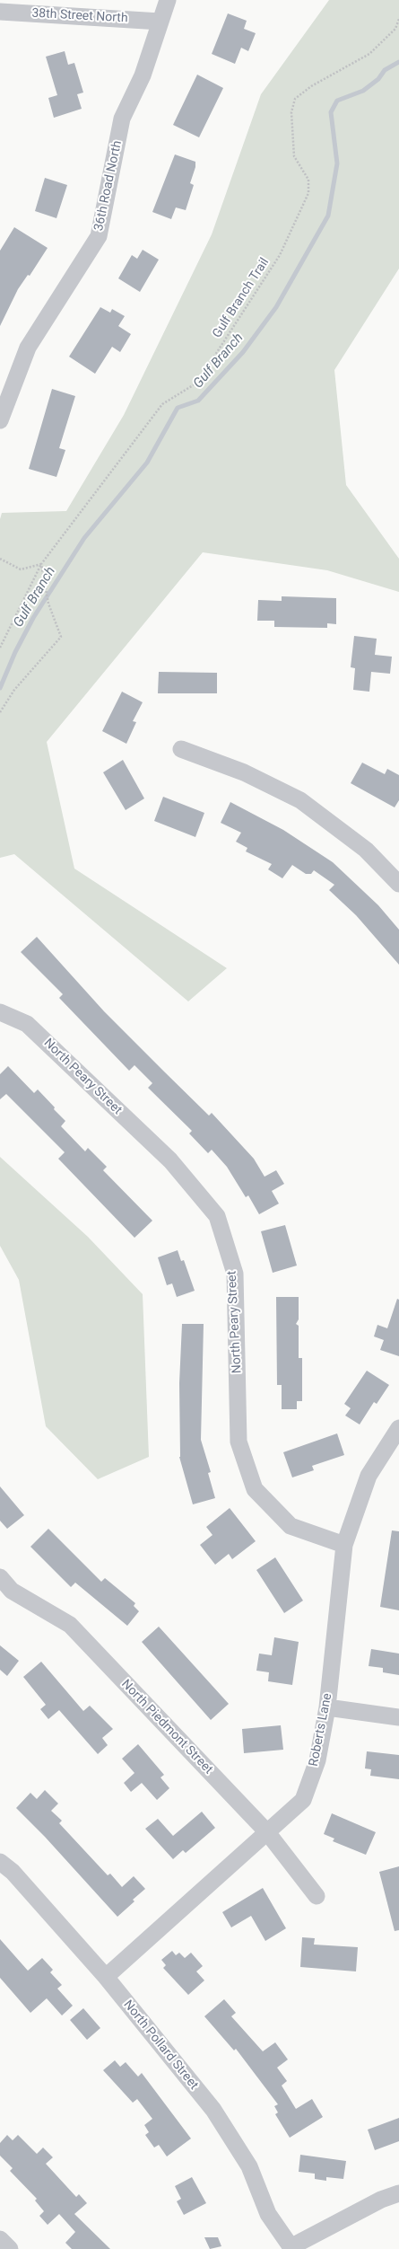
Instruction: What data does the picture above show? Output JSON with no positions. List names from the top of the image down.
{
  "streets": {
    "street": [
      "38th Street North",
      "36th Road North",
      "North Peary Street",
      "North Piedmont Street",
      "Roberts Lane",
      "North Pollard Street"
    ],
    "path": ["Gulf Branch Trail"]
  },
  "crossings": [
    ["38th Street North", "36th Road North"],
    ["North Peary Street", "Roberts Lane"],
    ["North Piedmont Street", "Roberts Lane"],
    ["Roberts Lane", "North Pollard Street"]
  ],
  "water": ["Gulf Branch"]
}
